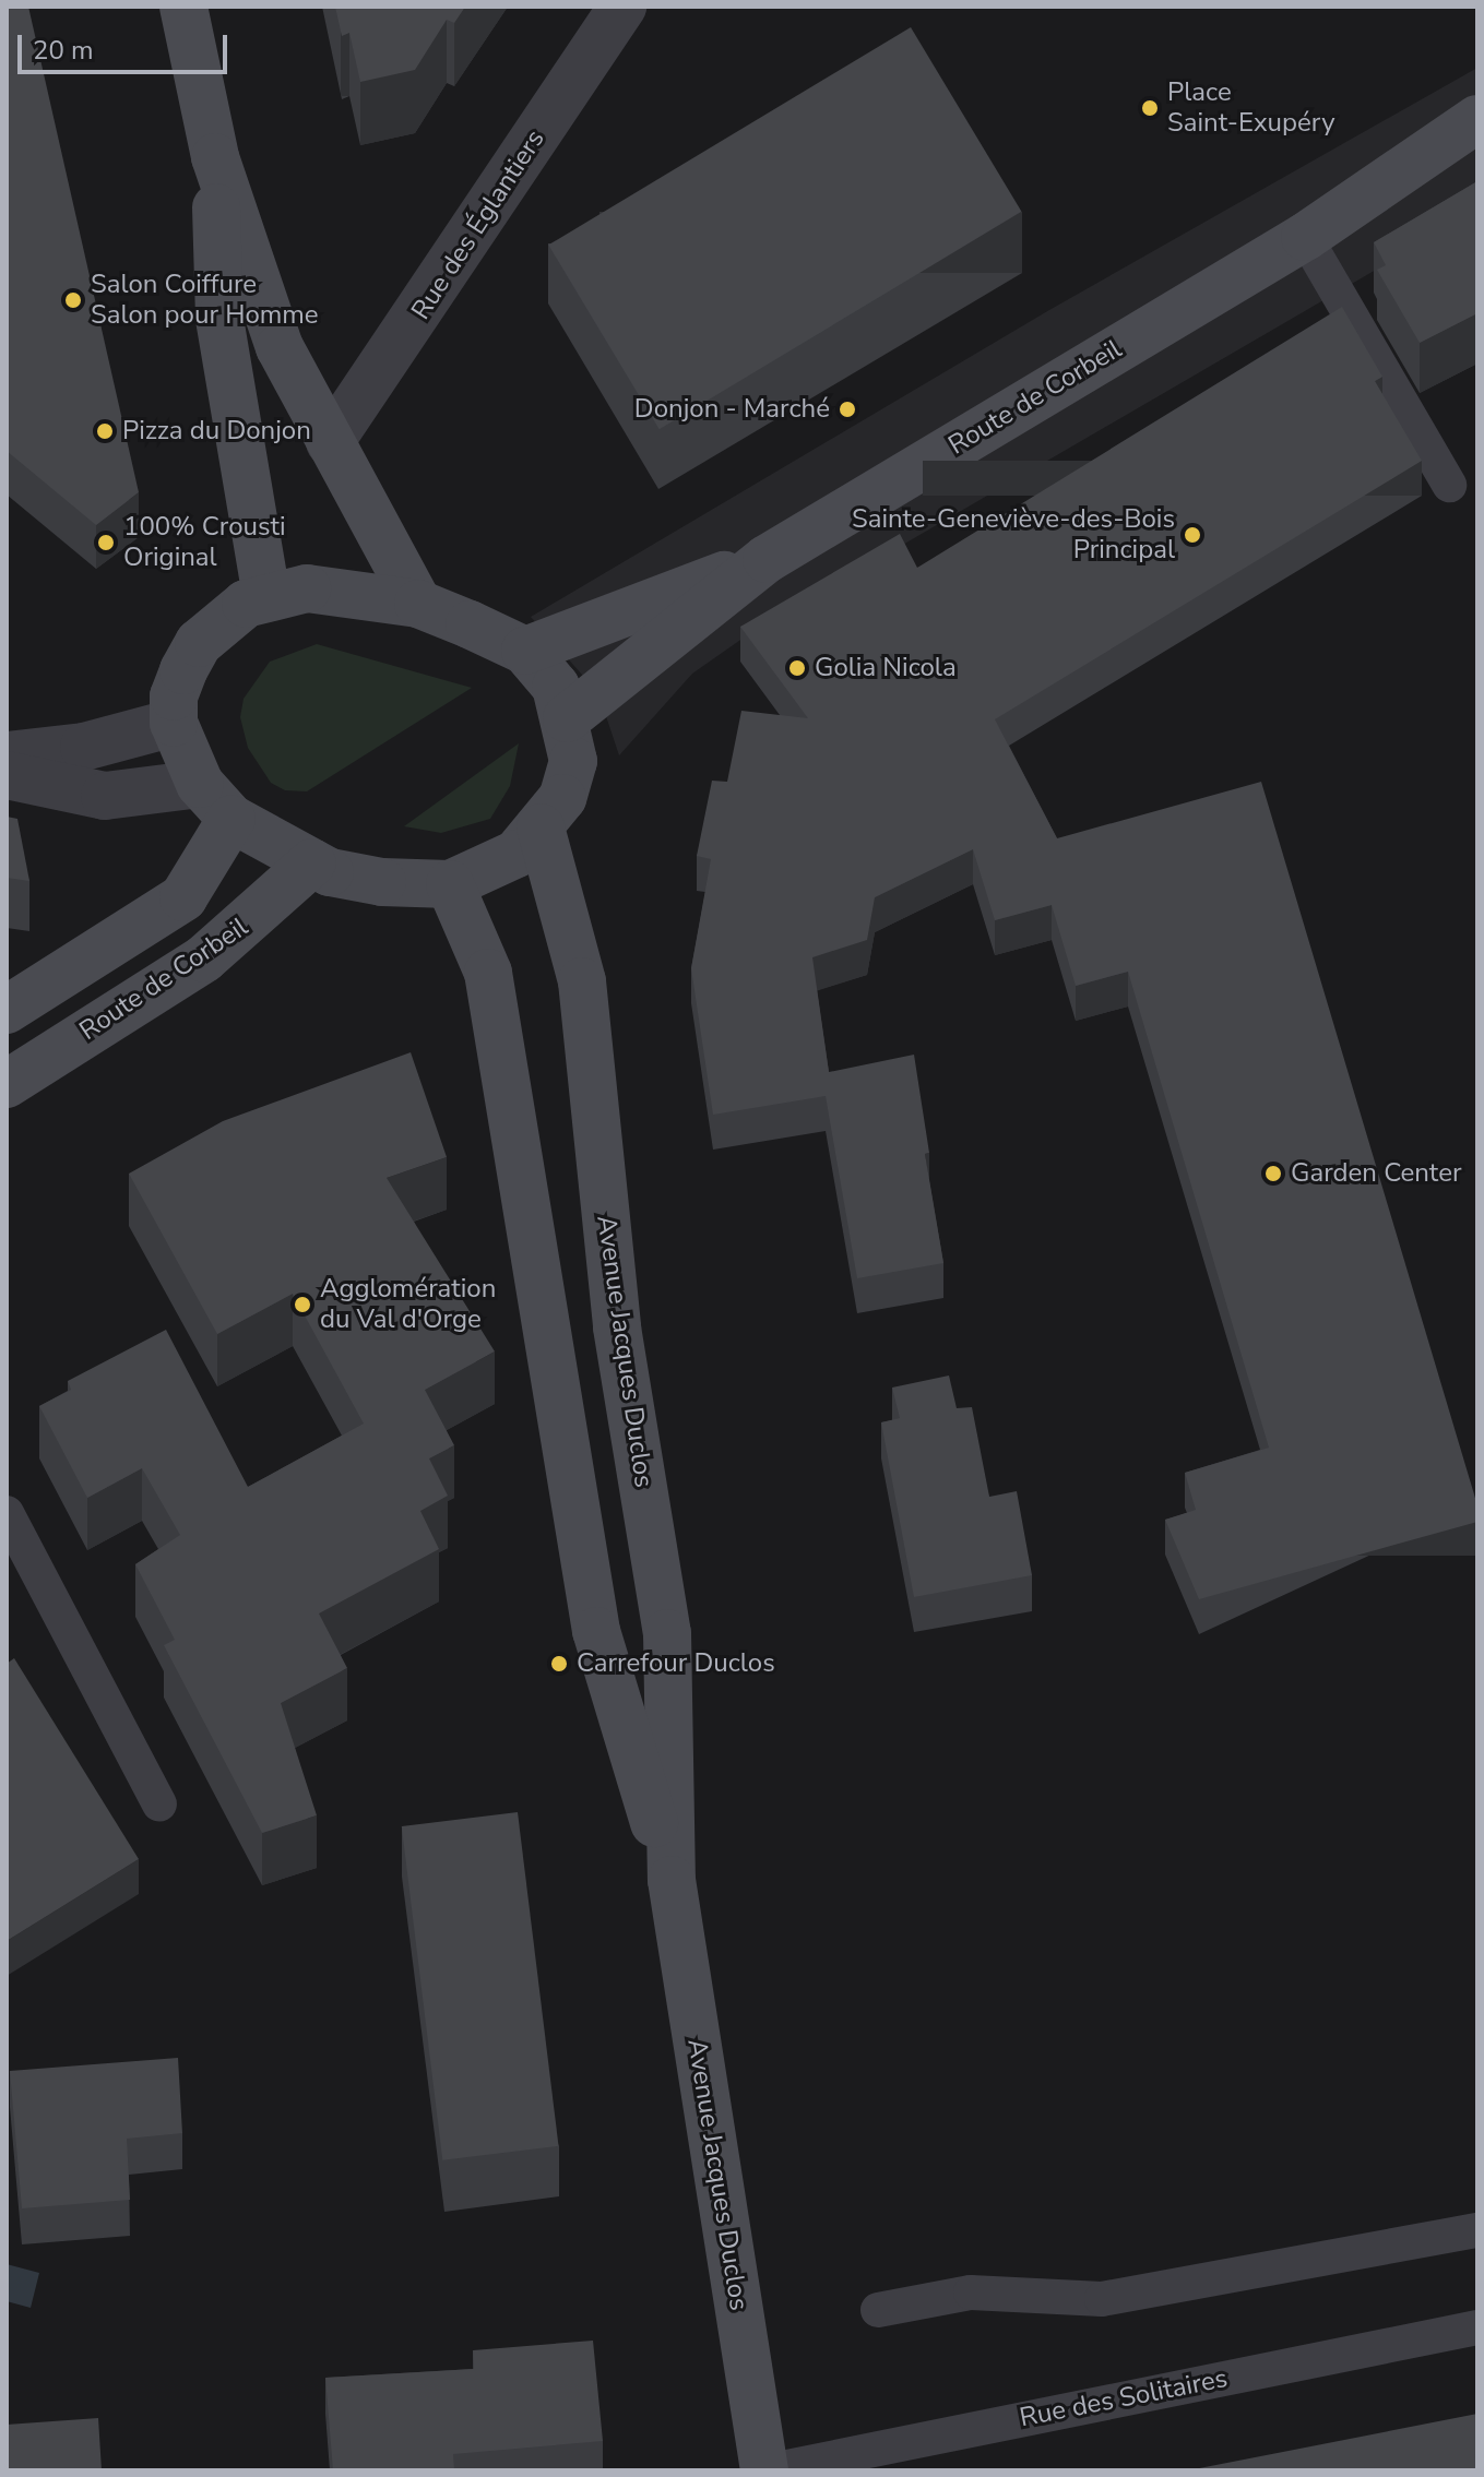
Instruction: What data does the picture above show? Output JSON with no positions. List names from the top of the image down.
{
  "streets": {
    "main road": ["Route de Corbeil", "Avenue Jacques Duclos"],
    "street": ["Rue des Églantiers"],
    "lane": ["Rue des Solitaires"]
  },
  "places": [
    "Place Saint-Exupéry",
    "Salon Coiffure Salon pour Homme",
    "Donjon - Marché",
    "Pizza du Donjon",
    "Sainte-Geneviève-des-Bois Principal",
    "100% Crousti Original",
    "Golia Nicola",
    "Garden Center",
    "Agglomération du Val d'Orge",
    "Carrefour Duclos"
  ],
  "scale_bar": "20 m"
}
